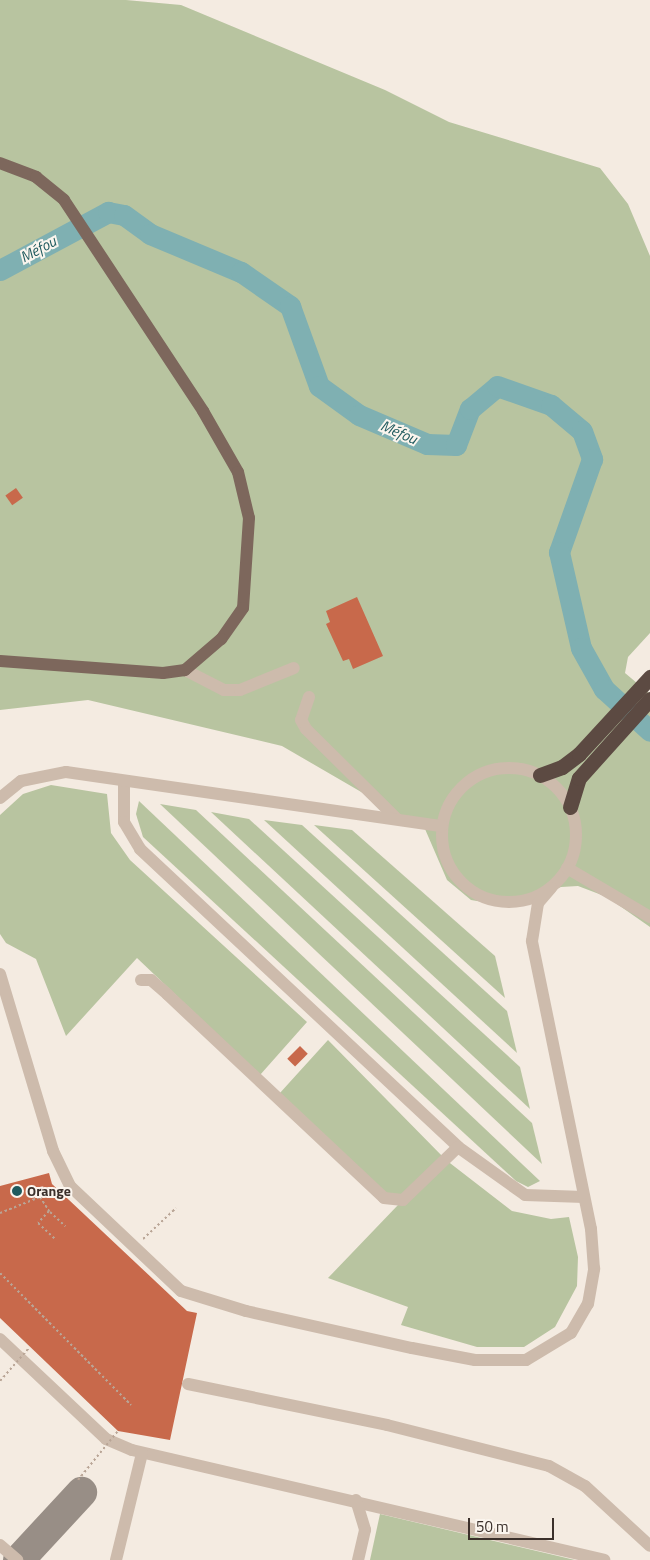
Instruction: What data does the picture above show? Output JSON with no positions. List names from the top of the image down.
{
  "water": ["Méfou"],
  "places": ["Orange"],
  "scale_bar": "50 m"
}
